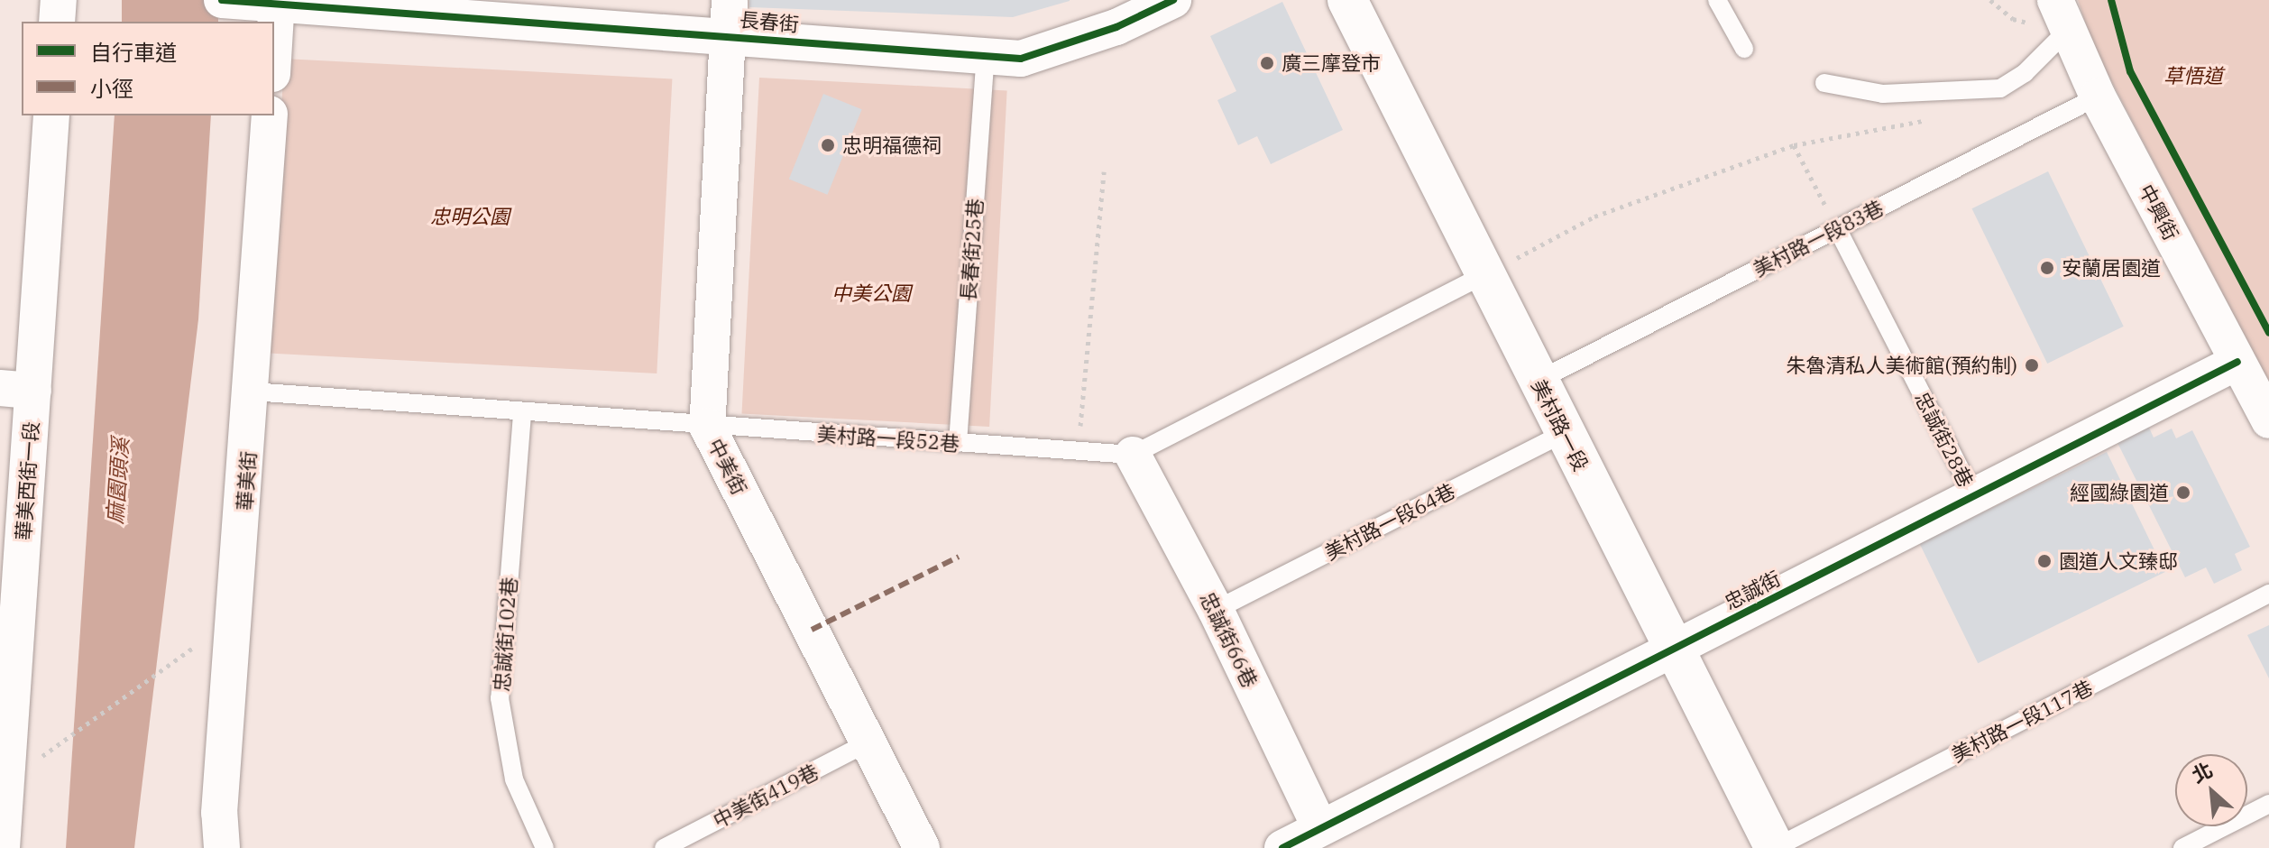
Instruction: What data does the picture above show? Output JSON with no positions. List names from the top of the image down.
{
  "streets": {
    "street": [
      "長春街",
      "中興街",
      "美村路一段",
      "中美街",
      "華美西街一段",
      "華美街",
      "忠誠街",
      "忠誠街66巷"
    ],
    "lane": [
      "美村路一段83巷",
      "長春街25巷",
      "美村路一段52巷",
      "忠誠街28巷",
      "美村路一段64巷",
      "忠誠街102巷",
      "美村路一段117巷",
      "中美街419巷"
    ]
  },
  "crossings": [
    ["長春街", "長春街25巷"],
    ["長春街", "中美街"],
    ["中興街", "美村路一段83巷"],
    ["中興街", "忠誠街"],
    ["美村路一段83巷", "美村路一段"],
    ["美村路一段83巷", "忠誠街28巷"],
    ["長春街25巷", "美村路一段52巷"],
    ["美村路一段", "美村路一段52巷"],
    ["美村路一段", "美村路一段64巷"],
    ["美村路一段", "忠誠街"],
    ["美村路一段", "美村路一段117巷"],
    ["美村路一段52巷", "中美街"],
    ["美村路一段52巷", "華美街"],
    ["美村路一段52巷", "忠誠街102巷"],
    ["美村路一段52巷", "忠誠街66巷"],
    ["忠誠街28巷", "忠誠街"],
    ["中美街", "中美街419巷"],
    ["美村路一段64巷", "忠誠街66巷"],
    ["忠誠街", "忠誠街66巷"]
  ],
  "water": ["麻園頭溪"],
  "parks": ["草悟道", "忠明公園", "中美公園"],
  "places": [
    "廣三摩登市",
    "忠明福德祠",
    "安蘭居園道",
    "朱魯清私人美術館(預約制)",
    "經國綠園道",
    "園道人文臻邸"
  ],
  "legend": ["自行車道", "小徑"],
  "north": "top left"
}
